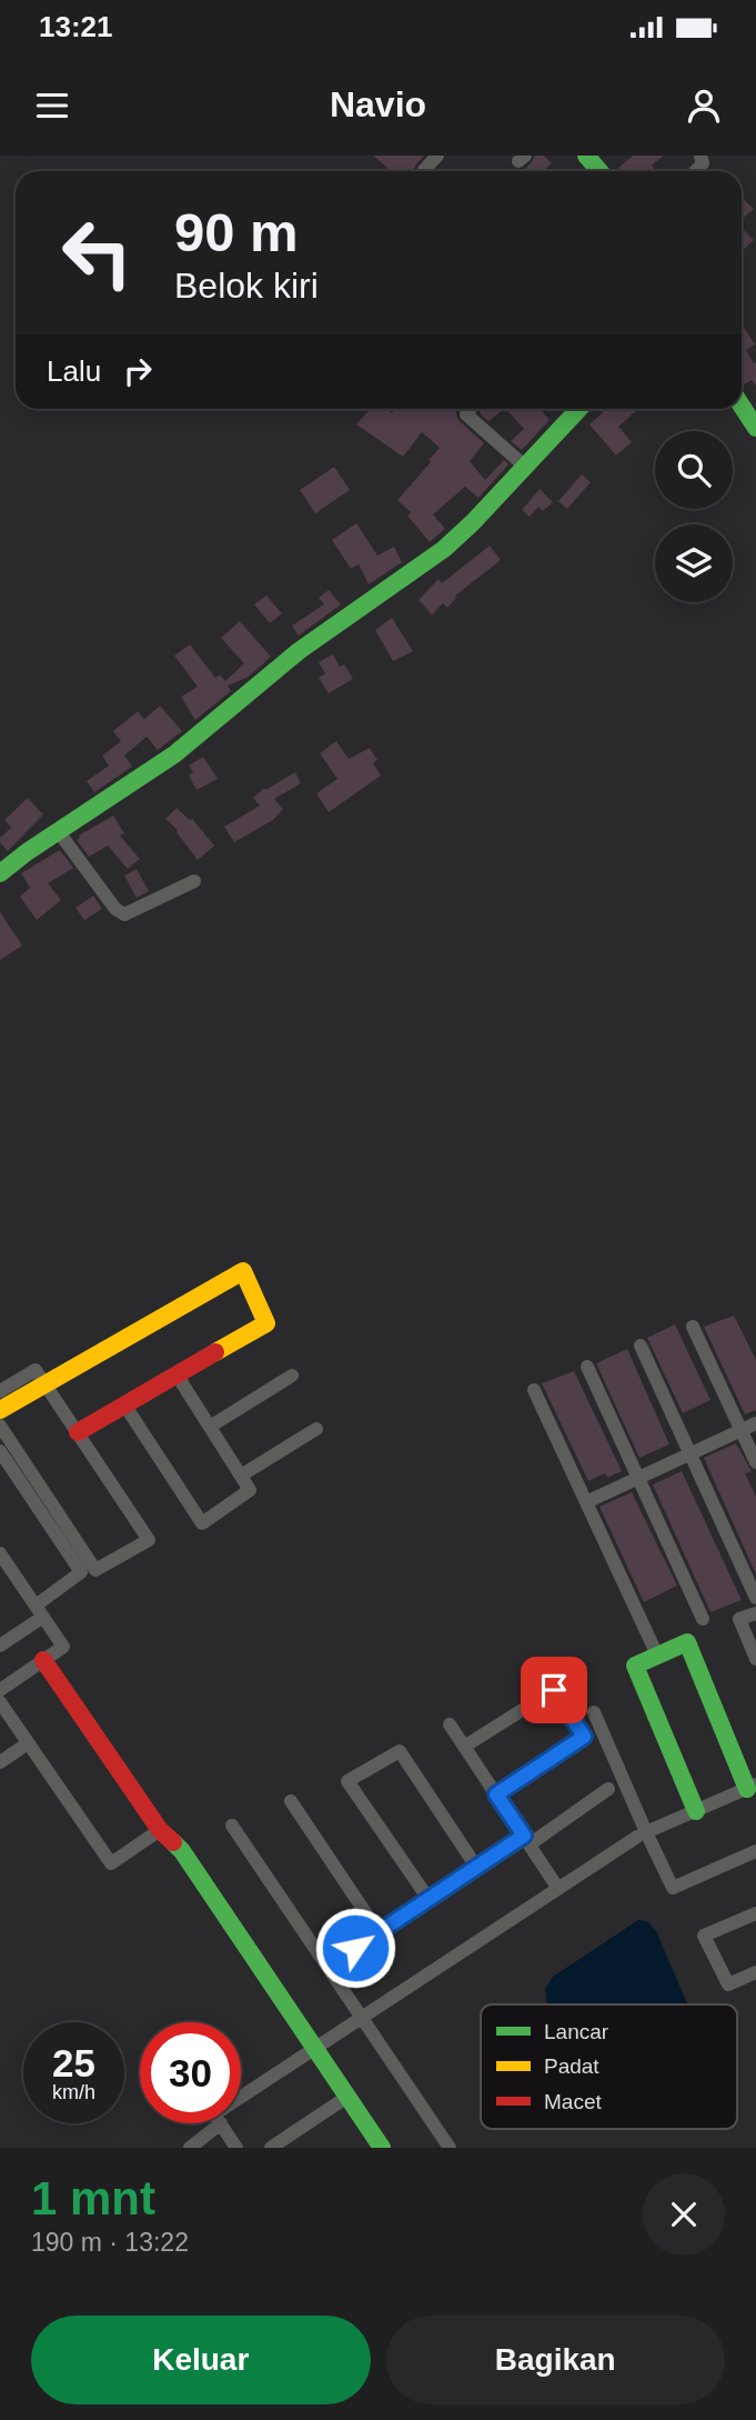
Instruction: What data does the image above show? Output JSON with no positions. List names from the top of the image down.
{
  "legend": ["Lancar", "Padat", "Macet"],
  "page": {
    "status": "13:21",
    "header": "Navio",
    "turn": ["90 m", "Belok kiri"],
    "then": "Lalu",
    "speed": "25 km/h",
    "limit": "30",
    "heading": ["1 mnt", "190 m · 13:22"],
    "buttons": ["Keluar", "Bagikan"]
  }
}
